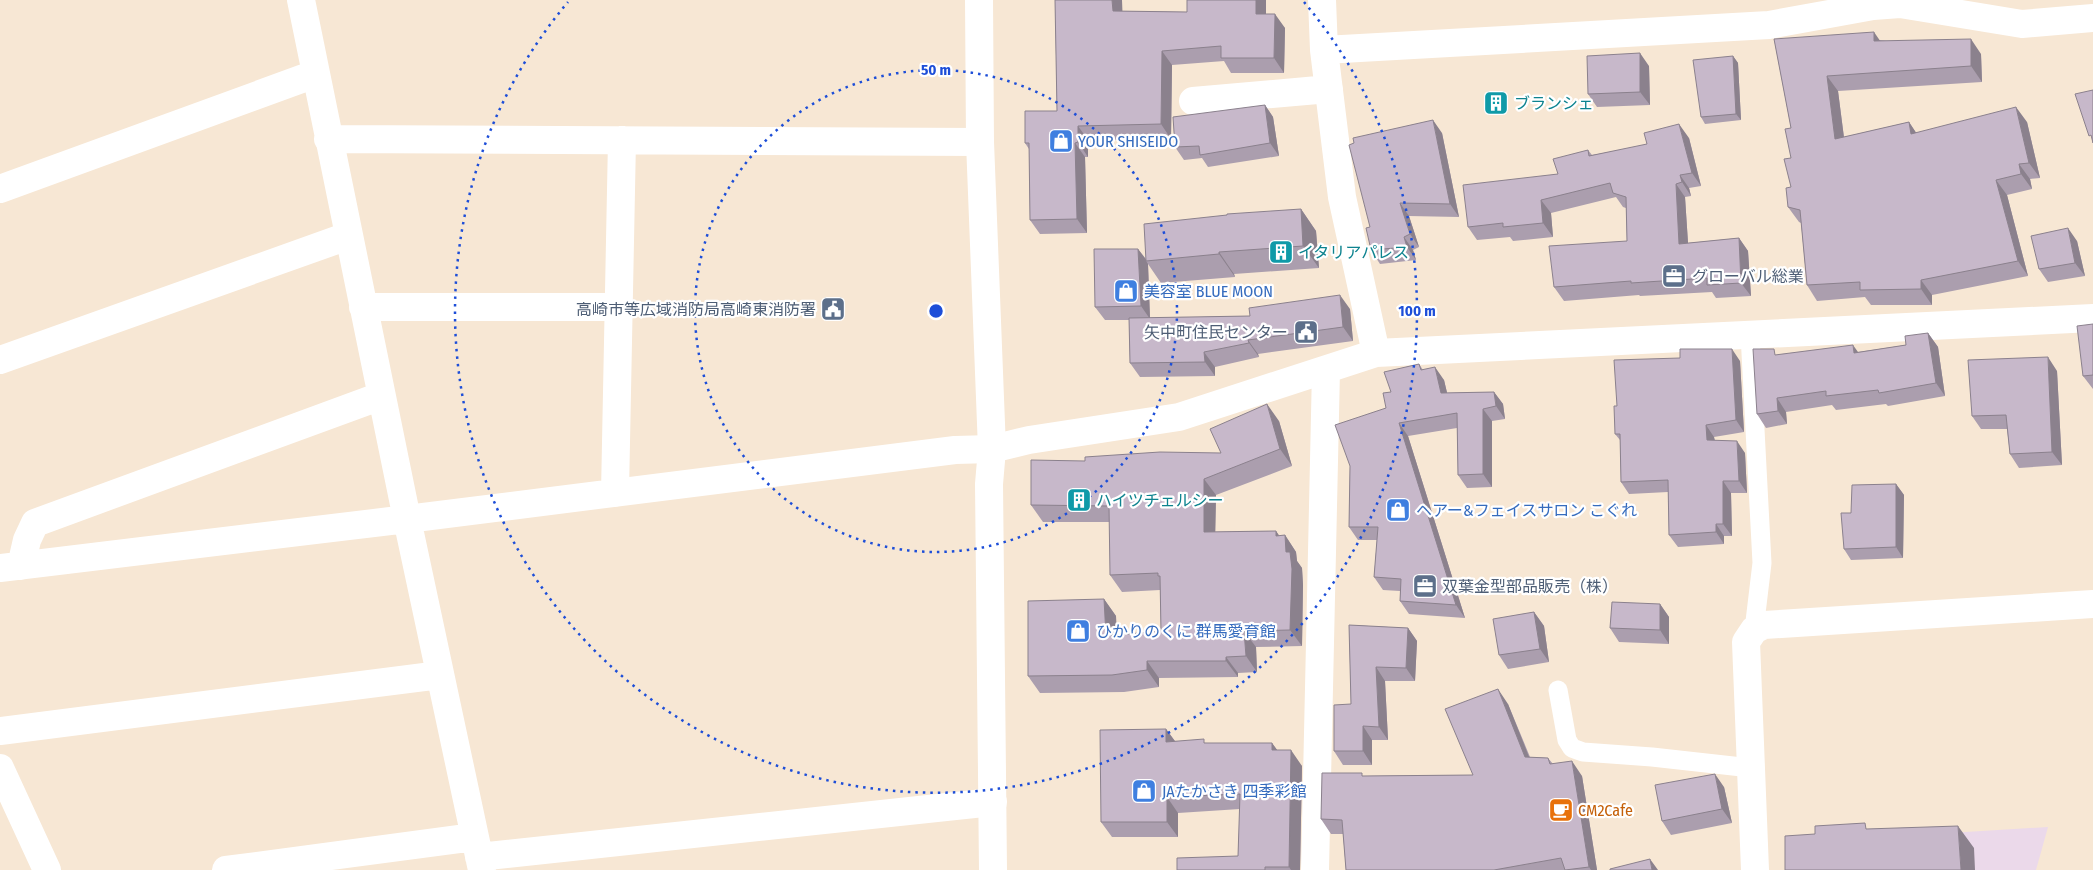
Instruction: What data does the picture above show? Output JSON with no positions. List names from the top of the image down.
{
  "places": {
    "building": ["ブランシェ", "イタリアパレス", "ハイツチェルシー"],
    "shop": [
      "YOUR SHISEIDO",
      "美容室 BLUE MOON",
      "ヘアー&フェイスサロン こぐれ",
      "ひかりのくに 群馬愛育館",
      "JAたかさき 四季彩館"
    ],
    "office": ["グローバル総業", "双葉金型部品販売（株）"],
    "public building": ["高崎市等広域消防局高崎東消防署", "矢中町住民センター"],
    "cafe": ["CM2Cafe"]
  },
  "rings": ["50 m", "100 m"]
}
